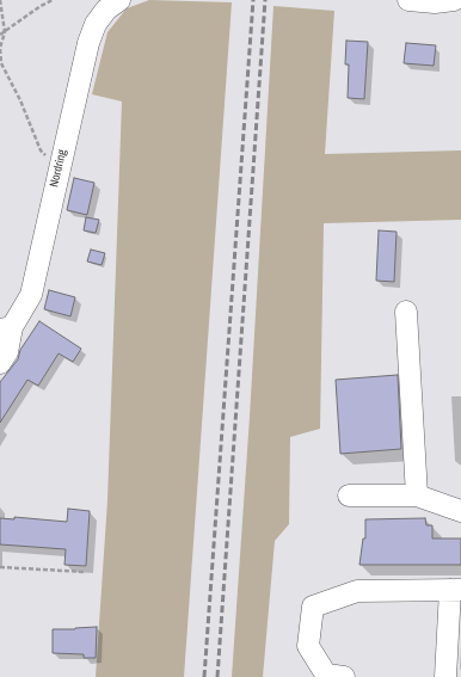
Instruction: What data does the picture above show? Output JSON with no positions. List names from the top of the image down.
{
  "streets": {
    "street": ["Nordring"]
  }
}
